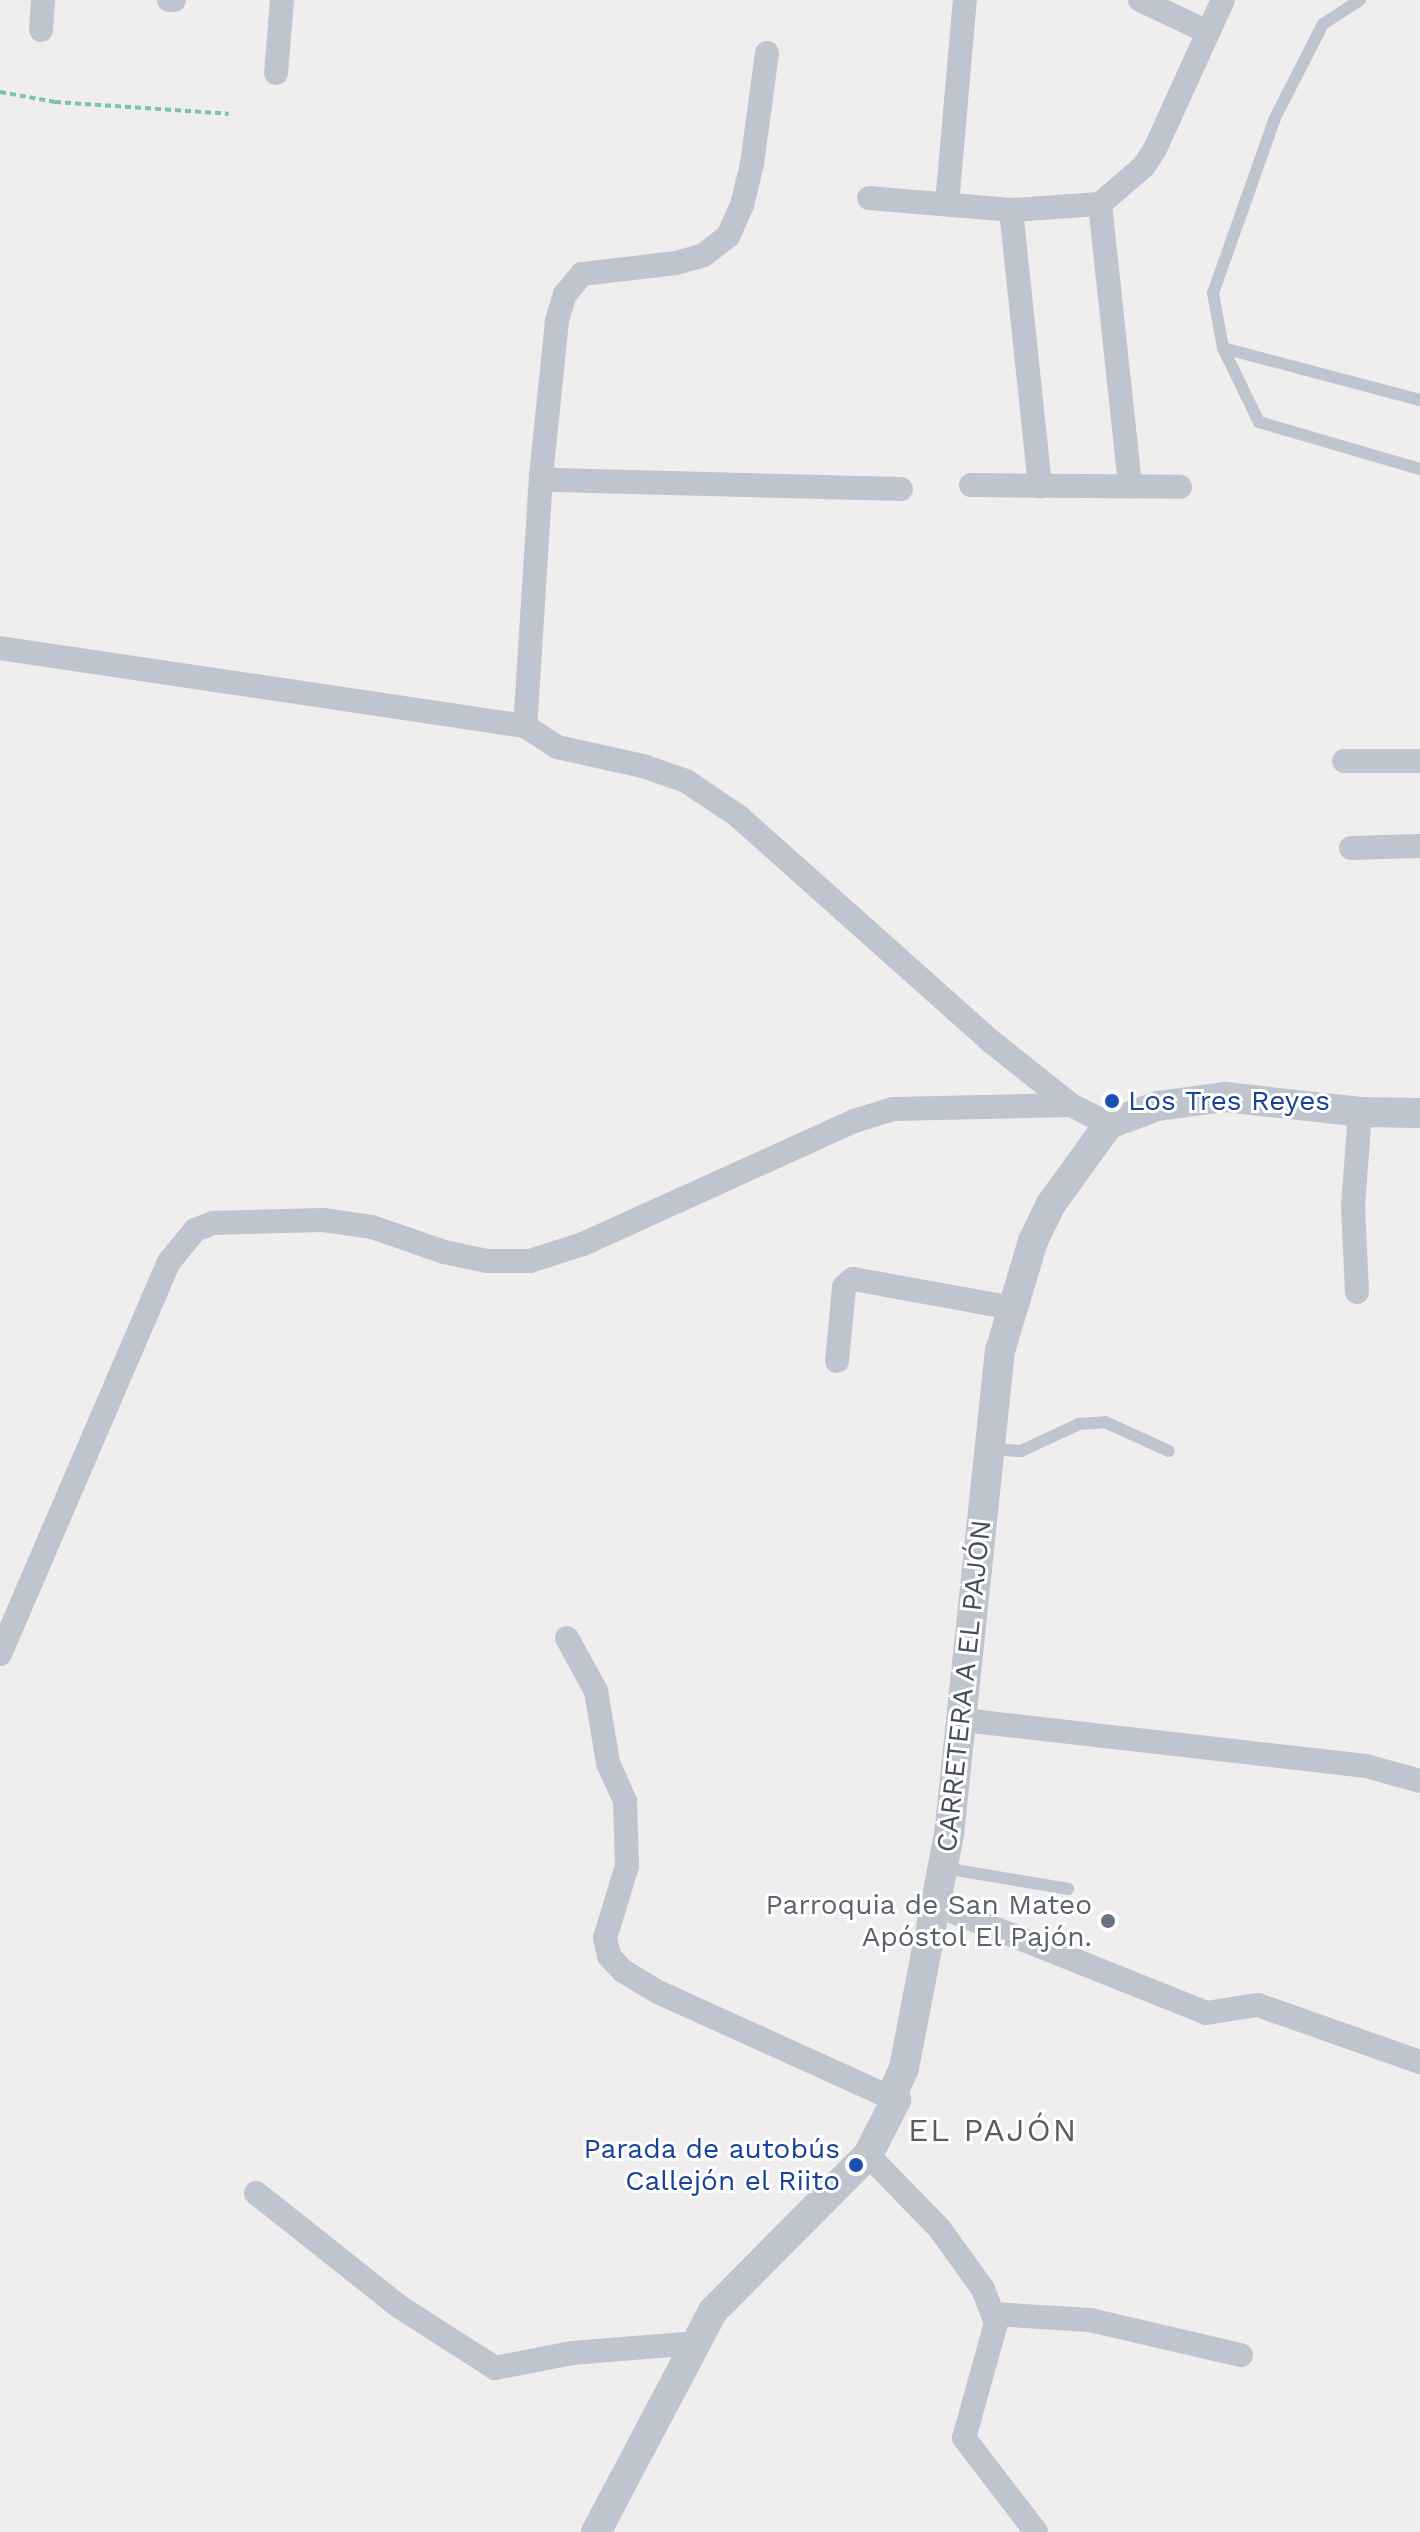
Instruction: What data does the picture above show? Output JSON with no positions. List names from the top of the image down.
{
  "streets": {
    "street": ["CARRETERA A EL PAJÓN"]
  },
  "districts": ["EL PAJÓN"],
  "places": ["Los Tres Reyes", "Parroquia de San Mateo Apóstol El Pajón.", "Parada de autobús Callejón el Riito"]
}
